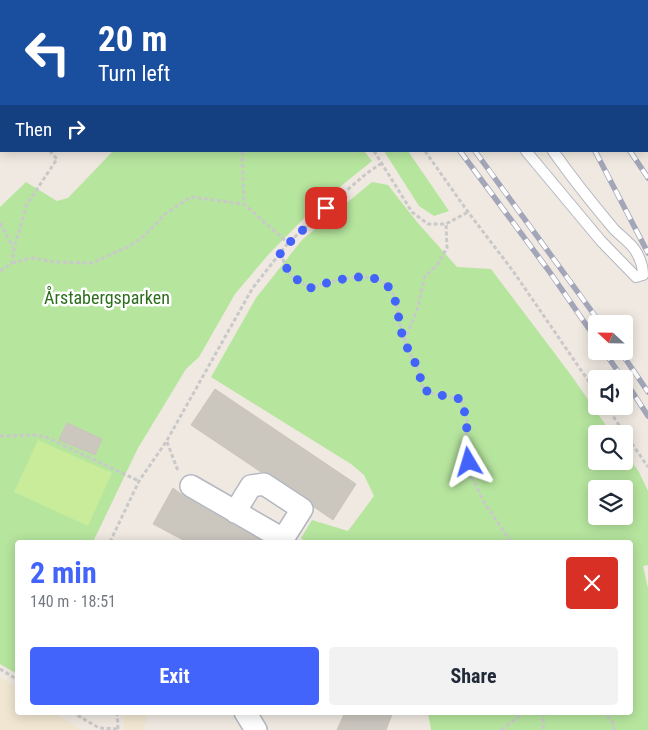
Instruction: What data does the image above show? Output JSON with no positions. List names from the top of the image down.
{
  "parks": ["Årstabergsparken"],
  "north": "left",
  "page": {
    "turn": ["20 m", "Turn left"],
    "then": "Then",
    "heading": ["2 min", "140 m · 18:51"],
    "buttons": ["Exit", "Share"]
  }
}
